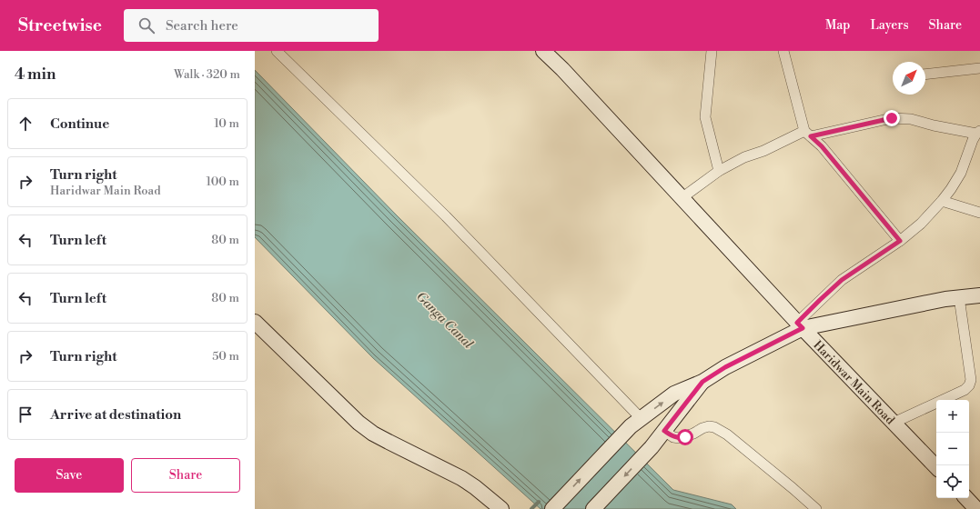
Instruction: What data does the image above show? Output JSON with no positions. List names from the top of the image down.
{
  "streets": {
    "street": ["Haridwar Main Road"]
  },
  "water": ["Ganga Canal"],
  "north": "top right",
  "page": {
    "header": "Streetwise",
    "search": "Search here",
    "nav": ["Map", "Layers", "Share"],
    "heading": ["4 min", "Walk · 320 m"],
    "list": [
      ["Continue", "10 m"],
      ["Turn right", "Haridwar Main Road", "100 m"],
      ["Turn left", "80 m"],
      ["Turn left", "80 m"],
      ["Turn right", "50 m"],
      "Arrive at destination"
    ],
    "map_buttons": ["+", "−"],
    "buttons": ["Save", "Share"]
  }
}
